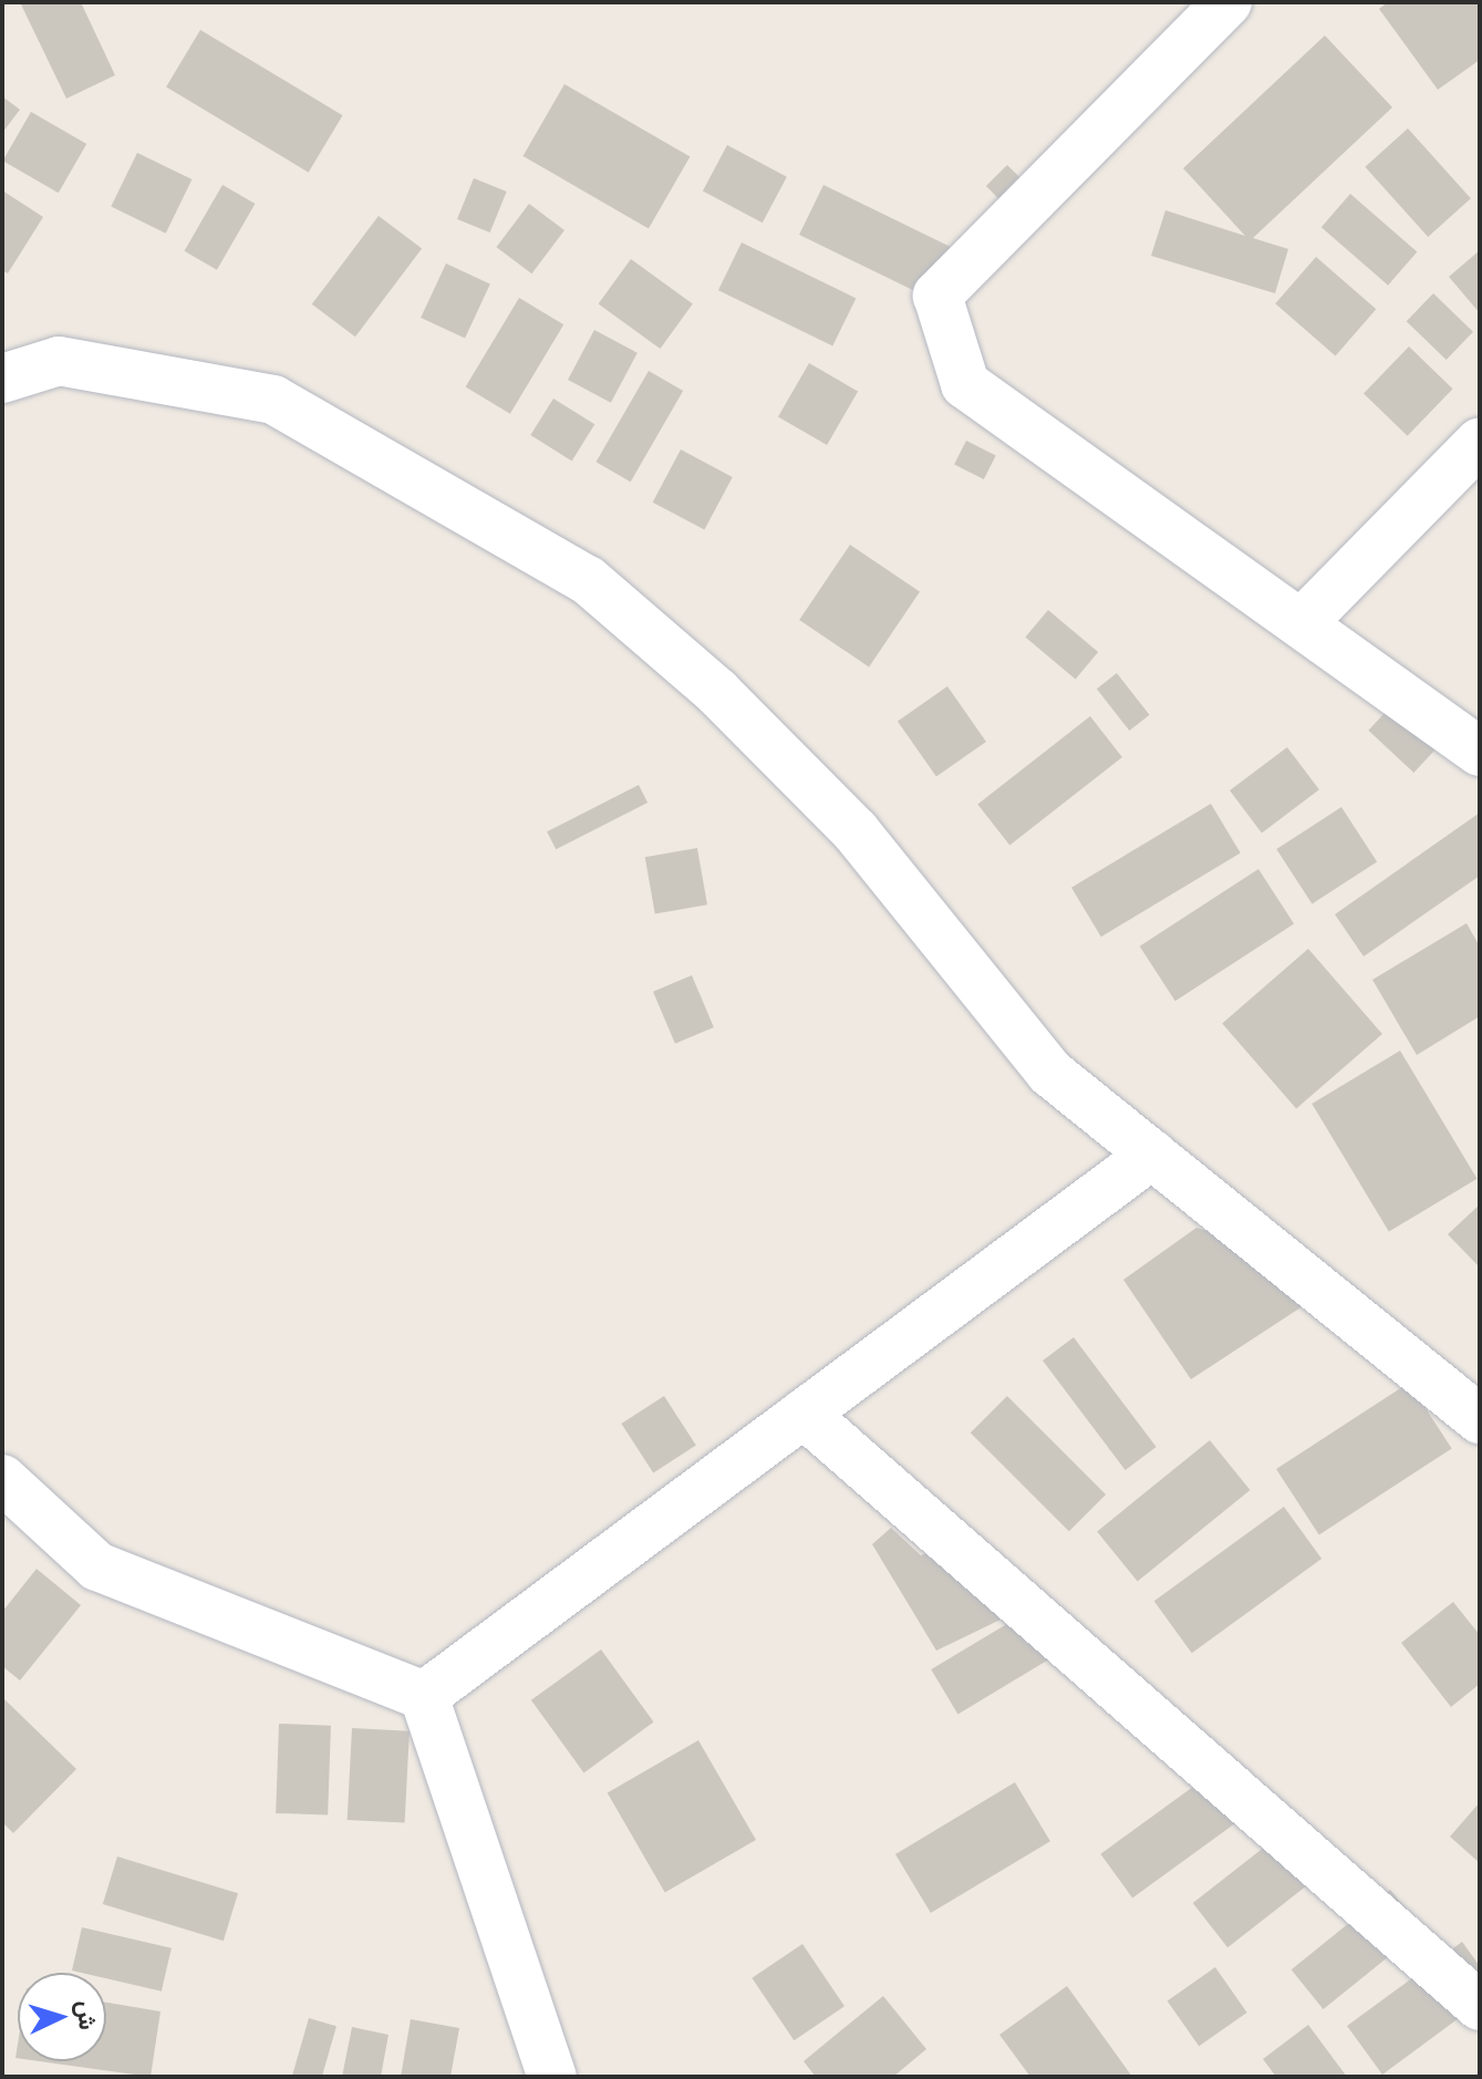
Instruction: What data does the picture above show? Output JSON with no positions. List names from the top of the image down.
{
  "north": "right"
}
